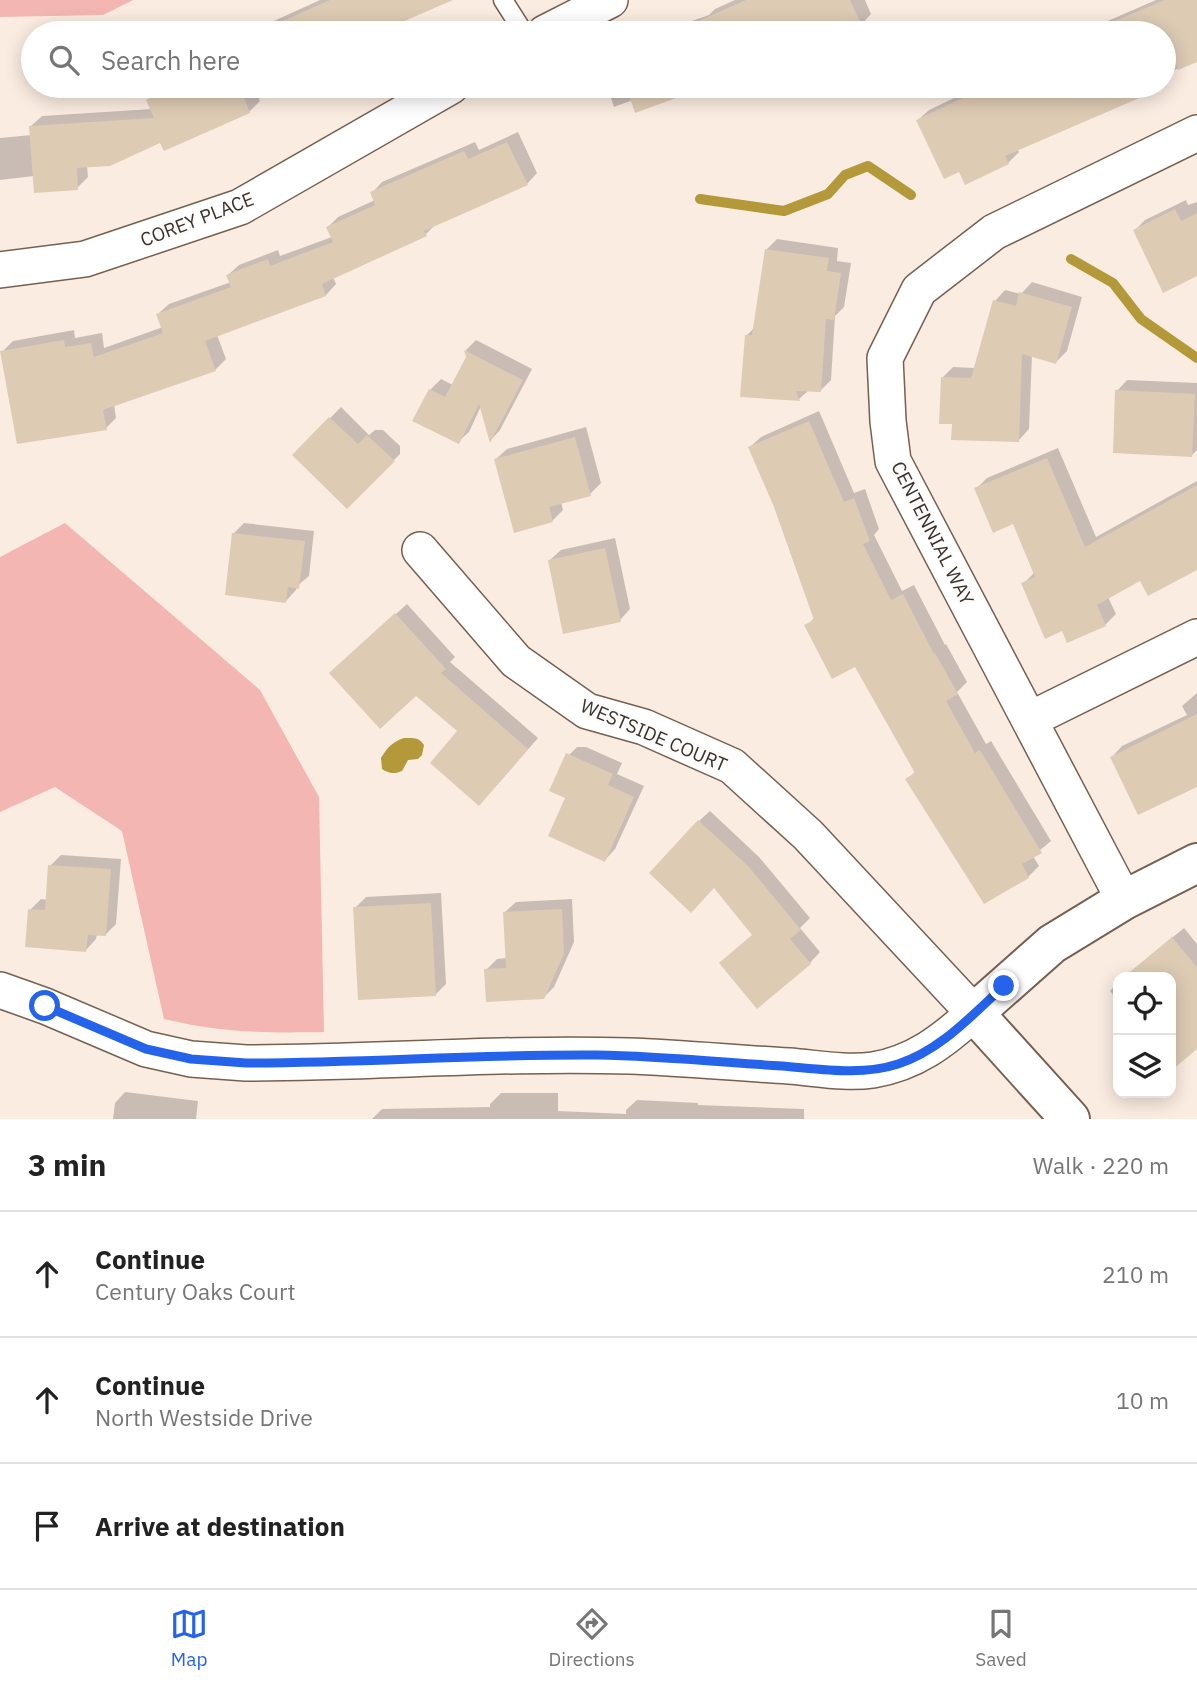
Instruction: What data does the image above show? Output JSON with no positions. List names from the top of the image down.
{
  "streets": {
    "street": ["COREY PLACE", "CENTENNIAL WAY", "WESTSIDE COURT"]
  },
  "page": {
    "search": "Search here",
    "heading": ["3 min", "Walk · 220 m"],
    "list": [
      ["Continue", "Century Oaks Court", "210 m"],
      ["Continue", "North Westside Drive", "10 m"],
      "Arrive at destination"
    ],
    "nav": ["Map", "Directions", "Saved"]
  }
}
